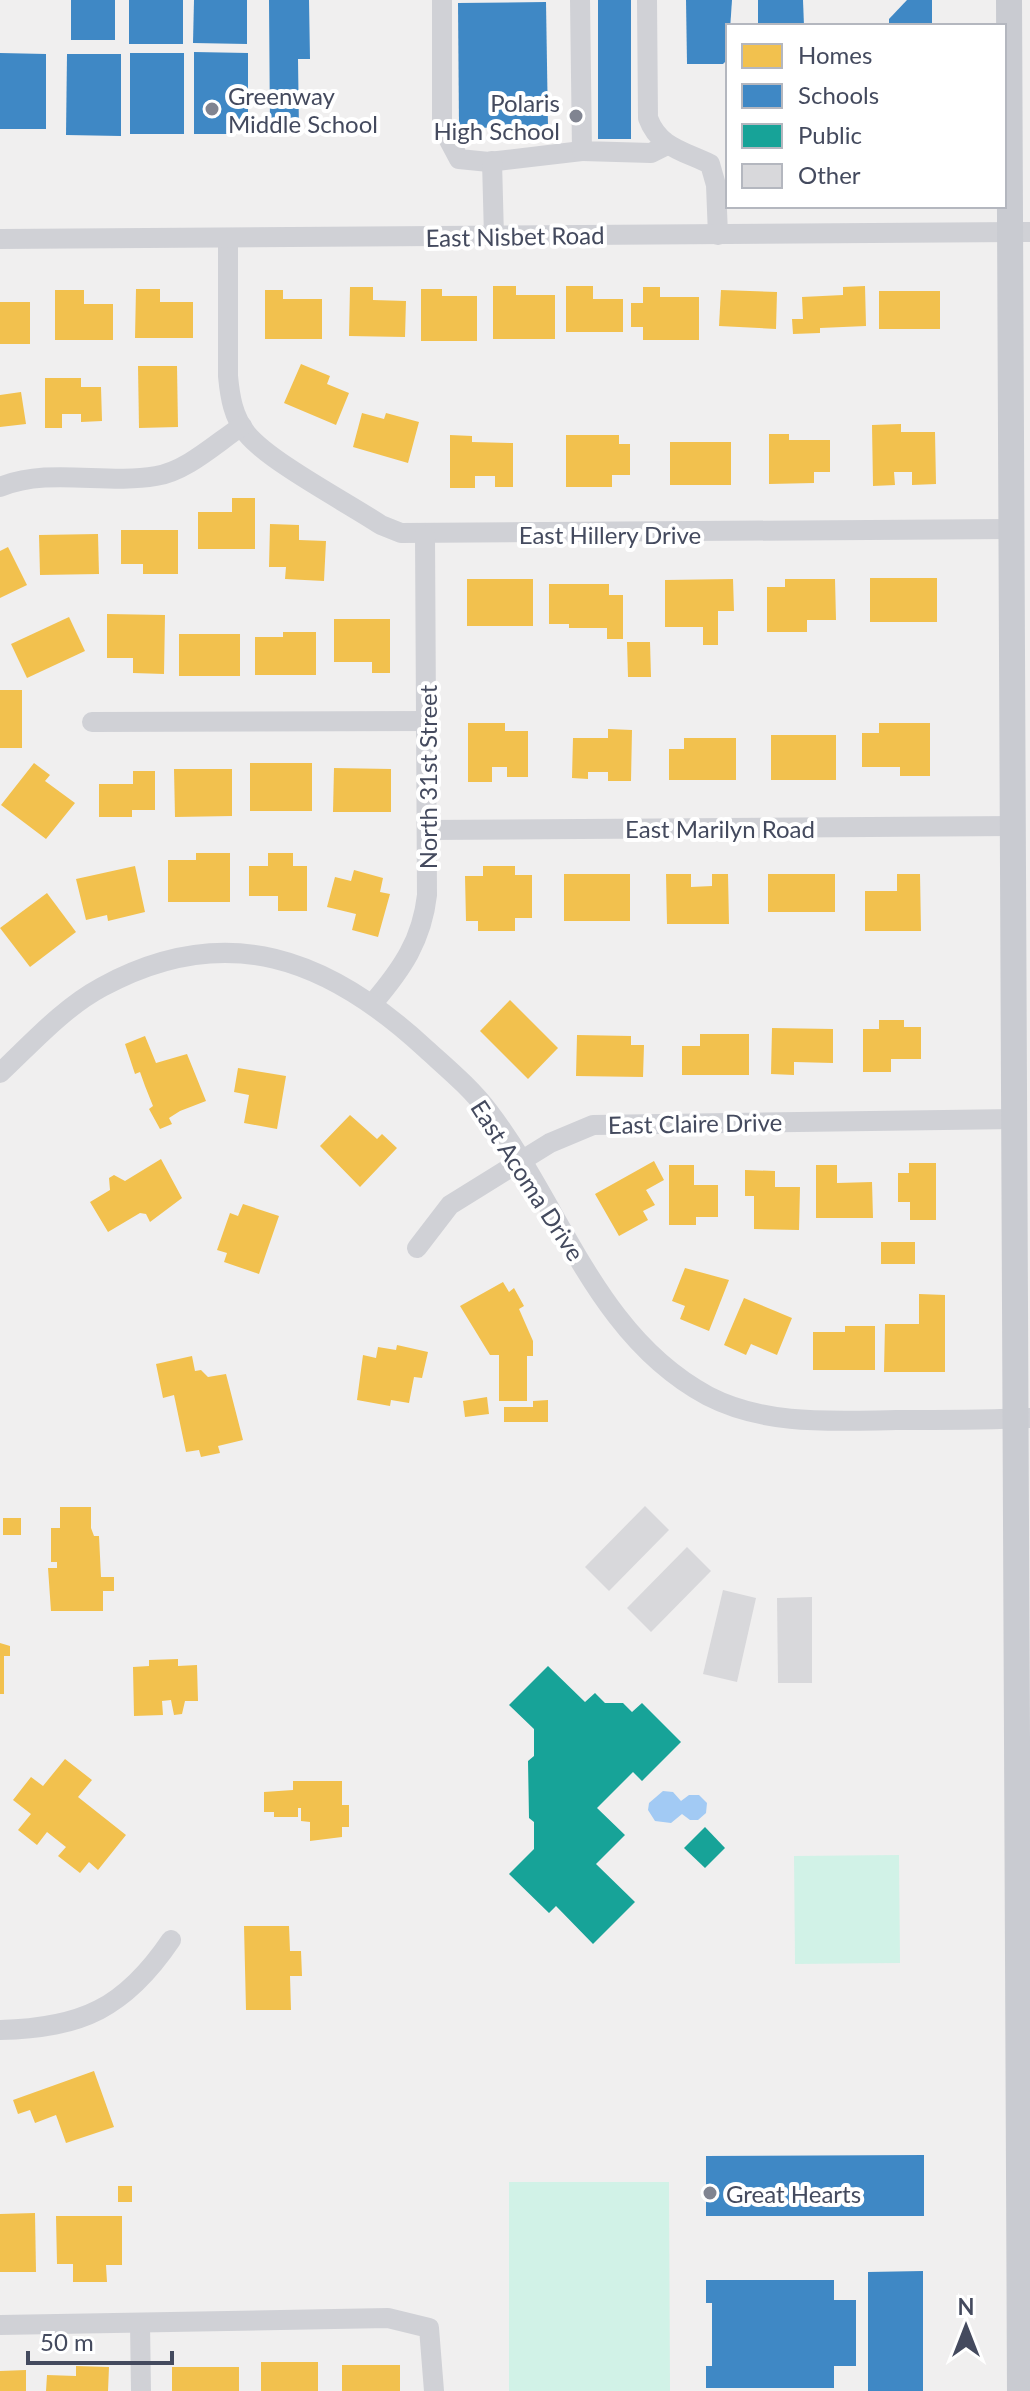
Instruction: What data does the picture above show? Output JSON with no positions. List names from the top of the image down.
{
  "streets": {
    "street": [
      "East Nisbet Road",
      "East Hillery Drive",
      "North 31st Street",
      "East Marilyn Road",
      "East Claire Drive",
      "East Acoma Drive"
    ]
  },
  "crossings": [
    ["East Hillery Drive", "North 31st Street"],
    ["North 31st Street", "East Marilyn Road"],
    ["North 31st Street", "East Acoma Drive"],
    ["East Claire Drive", "East Acoma Drive"]
  ],
  "places": ["Greenway Middle School", "Polaris High School", "Great Hearts"],
  "legend": [
    "Homes",
    "Schools",
    "Public",
    "Other"
  ],
  "scale_bar": "50 m",
  "north": "top"
}
